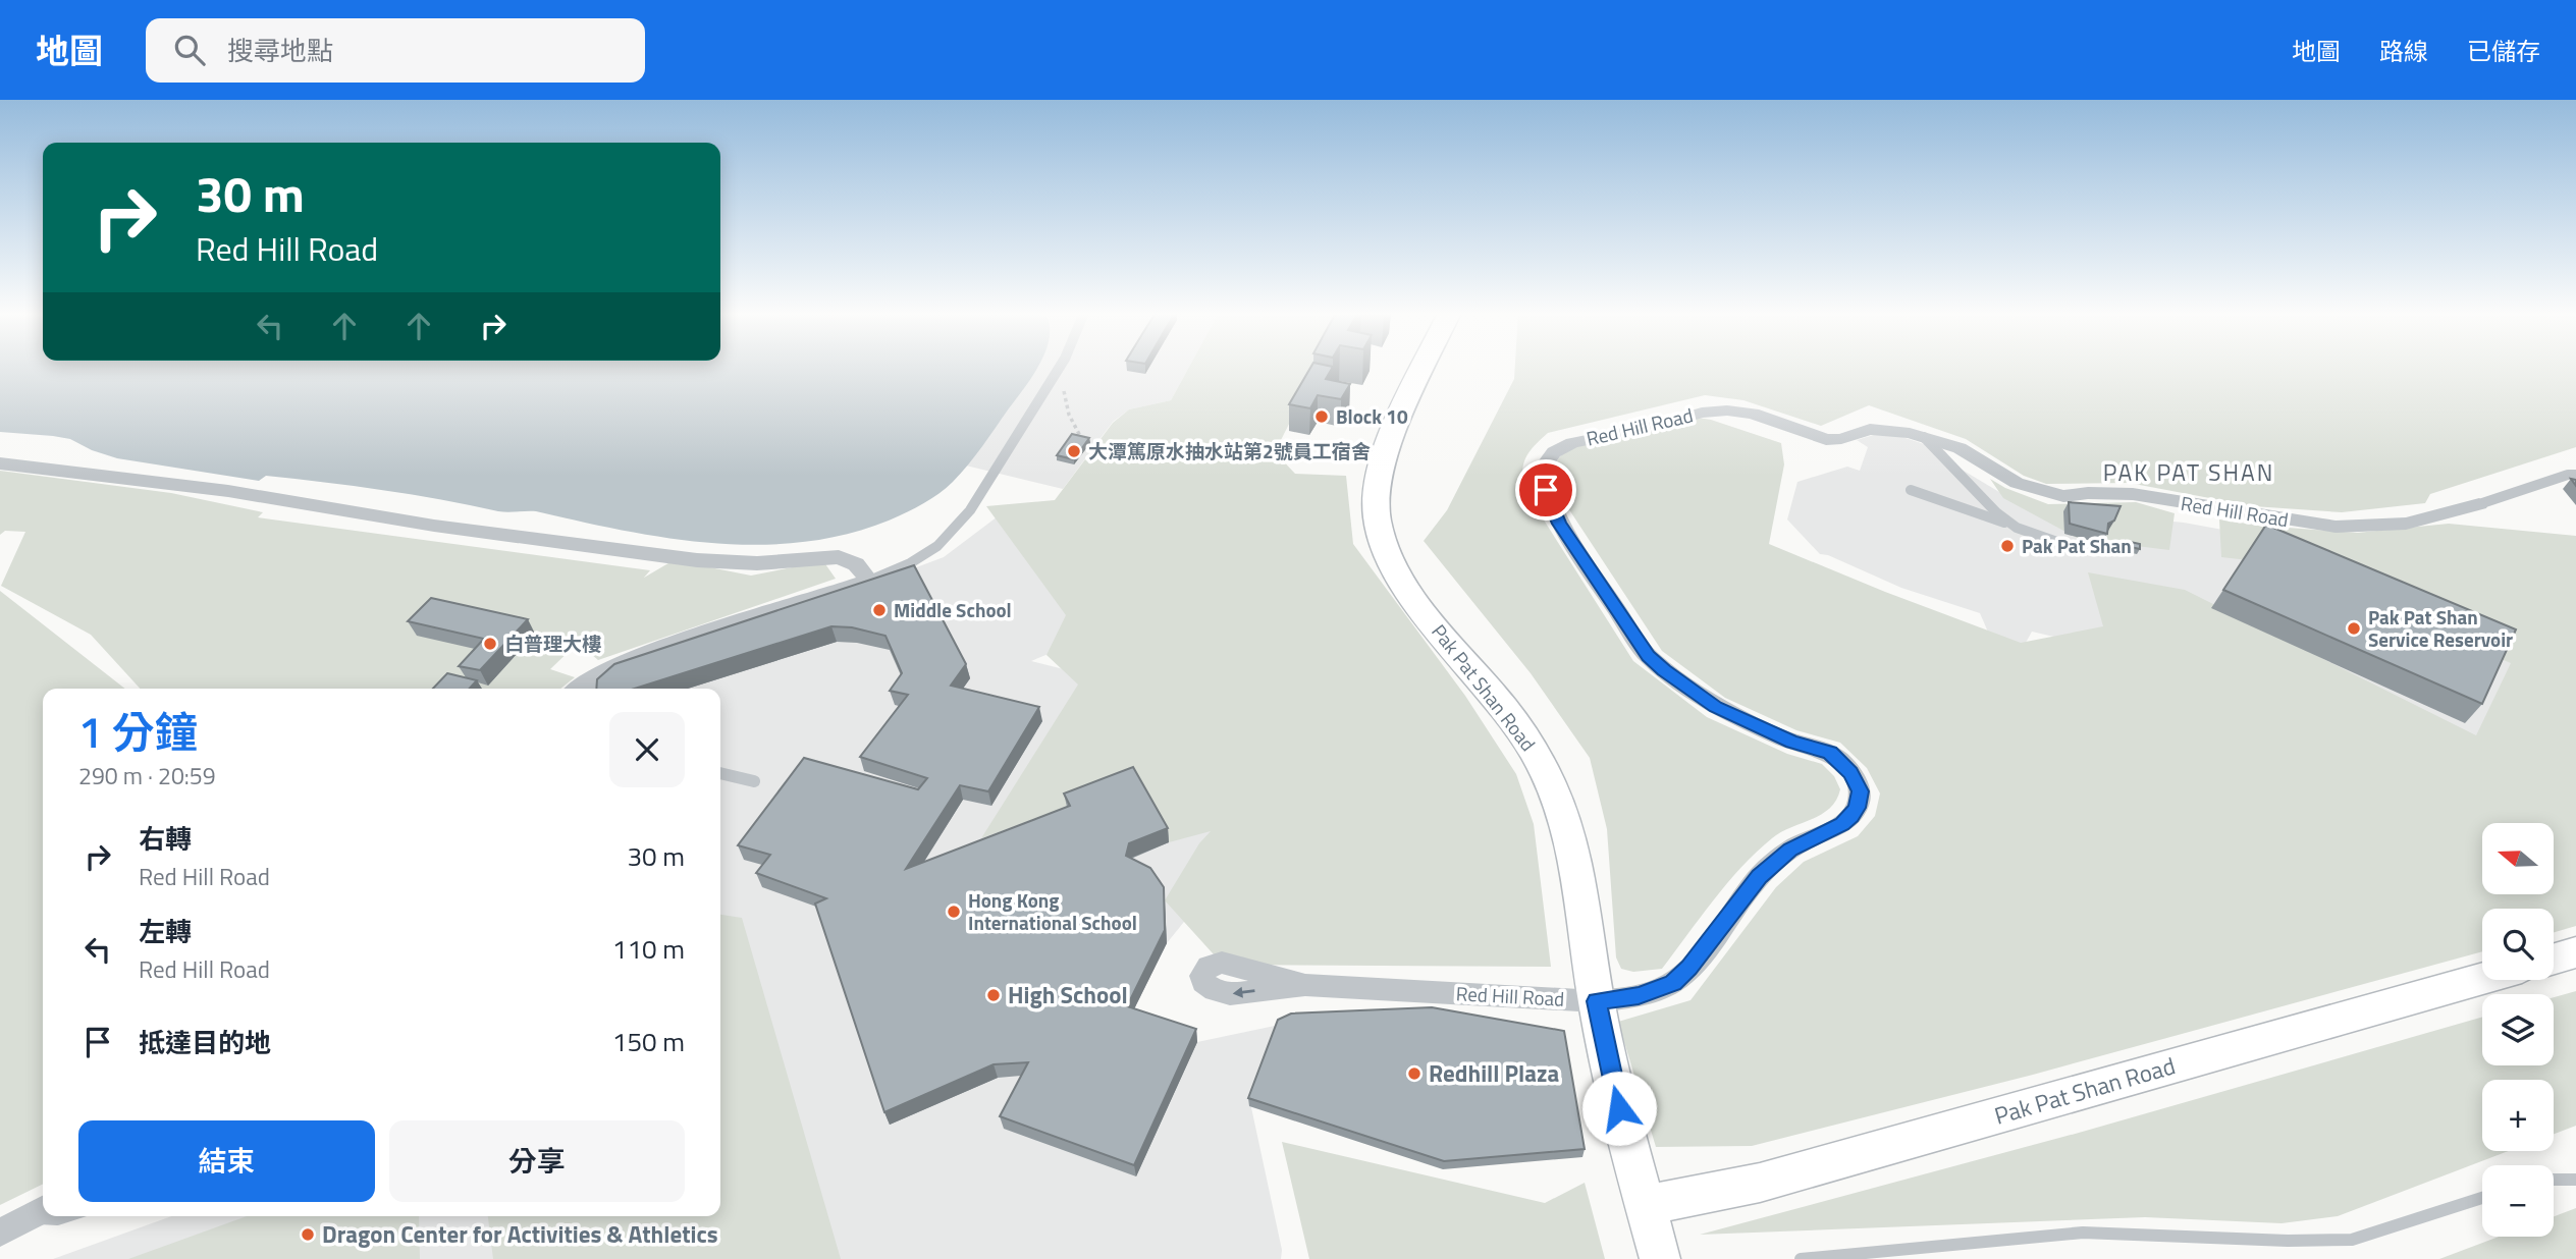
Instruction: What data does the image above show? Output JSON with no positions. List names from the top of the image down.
{
  "streets": {
    "street": ["Red Hill Road", "Pak Pat Shan Road"]
  },
  "crossings": [
    ["Red Hill Road", "Pak Pat Shan Road"]
  ],
  "districts": ["PAK PAT SHAN"],
  "places": [
    "Block 10",
    "大潭篤原水抽水站第2號員工宿舍",
    "Pak Pat Shan",
    "Middle School",
    "Pak Pat Shan Service Reservoir",
    "白普理大樓",
    "Hong Kong International School",
    "High School",
    "Redhill Plaza",
    "Dragon Center for Activities & Athletics"
  ],
  "north": "left",
  "page": {
    "header": "地圖",
    "search": "搜尋地點",
    "nav": ["地圖", "路線", "已儲存"],
    "turn": ["30 m", "Red Hill Road"],
    "heading": ["1 分鐘", "290 m · 20:59"],
    "list": [
      {
        "name": "右轉",
        "note": "Red Hill Road",
        "value": "30 m"
      },
      {
        "name": "左轉",
        "note": "Red Hill Road",
        "value": "110 m"
      },
      {
        "name": "抵達目的地",
        "value": "150 m"
      }
    ],
    "map_buttons": ["+", "−"],
    "buttons": ["結束", "分享"]
  }
}
